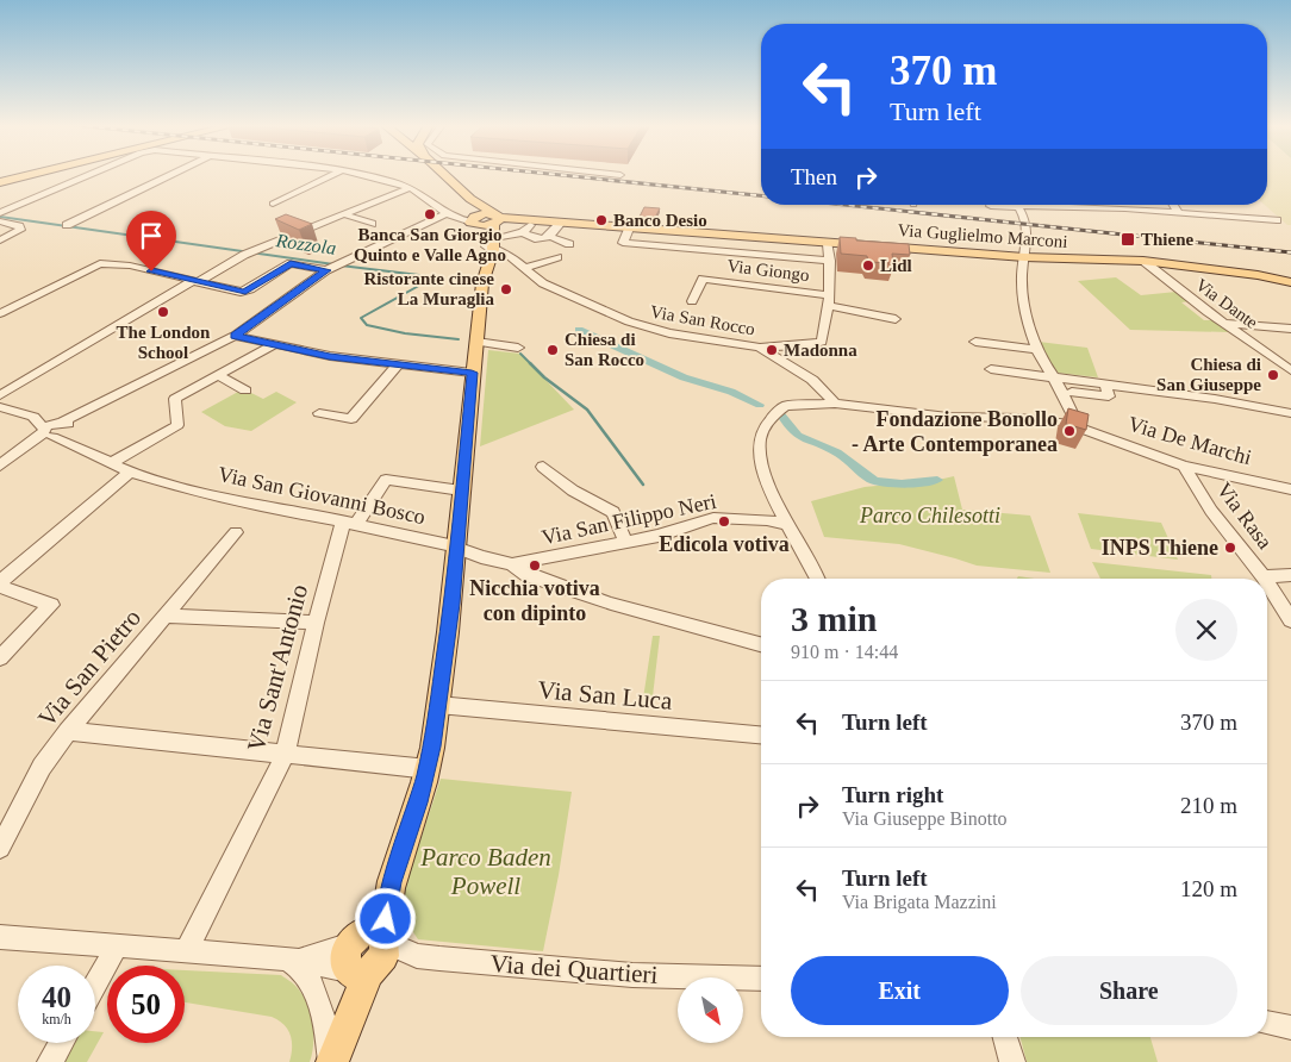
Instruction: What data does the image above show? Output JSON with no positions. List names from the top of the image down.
{
  "streets": {
    "main road": ["Via Guglielmo Marconi"],
    "street": [
      "Via Giongo",
      "Via Dante",
      "Via San Rocco",
      "Via De Marchi",
      "Via San Giovanni Bosco",
      "Via Rasa",
      "Via San Filippo Neri",
      "Via San Pietro",
      "Via Sant'Antonio",
      "Via San Luca",
      "Via dei Quartieri"
    ]
  },
  "crossings": [
    ["Via Guglielmo Marconi", "Via Dante"],
    ["Via Guglielmo Marconi", "Via San Rocco"],
    ["Via San Rocco", "Via De Marchi"],
    ["Via De Marchi", "Via Rasa"],
    ["Via De Marchi", "Via San Filippo Neri"],
    ["Via San Giovanni Bosco", "Via San Filippo Neri"],
    ["Via San Giovanni Bosco", "Via Sant'Antonio"],
    ["Via Sant'Antonio", "Via dei Quartieri"]
  ],
  "water": ["Rozzola"],
  "parks": ["Parco Chilesotti", "Parco Baden Powell"],
  "places": {
    "other": [
      "Banca San Giorgio Quinto e Valle Agno",
      "Banco Desio",
      "Lidl",
      "Ristorante cinese La Muraglia",
      "The London School",
      "Chiesa di San Rocco",
      "Madonna",
      "Chiesa di San Giuseppe",
      "Fondazione Bonollo - Arte Contemporanea",
      "Edicola votiva",
      "INPS Thiene",
      "Nicchia votiva con dipinto"
    ],
    "transit": ["Thiene"]
  },
  "north": "bottom right",
  "page": {
    "turn": ["370 m", "Turn left"],
    "then": "Then",
    "heading": ["3 min", "910 m · 14:44"],
    "list": [
      {
        "name": "Turn left",
        "value": "370 m"
      },
      {
        "name": "Turn right",
        "note": "Via Giuseppe Binotto",
        "value": "210 m"
      },
      {
        "name": "Turn left",
        "note": "Via Brigata Mazzini",
        "value": "120 m"
      }
    ],
    "buttons": ["Exit", "Share"],
    "speed": "40 km/h",
    "limit": "50"
  }
}
